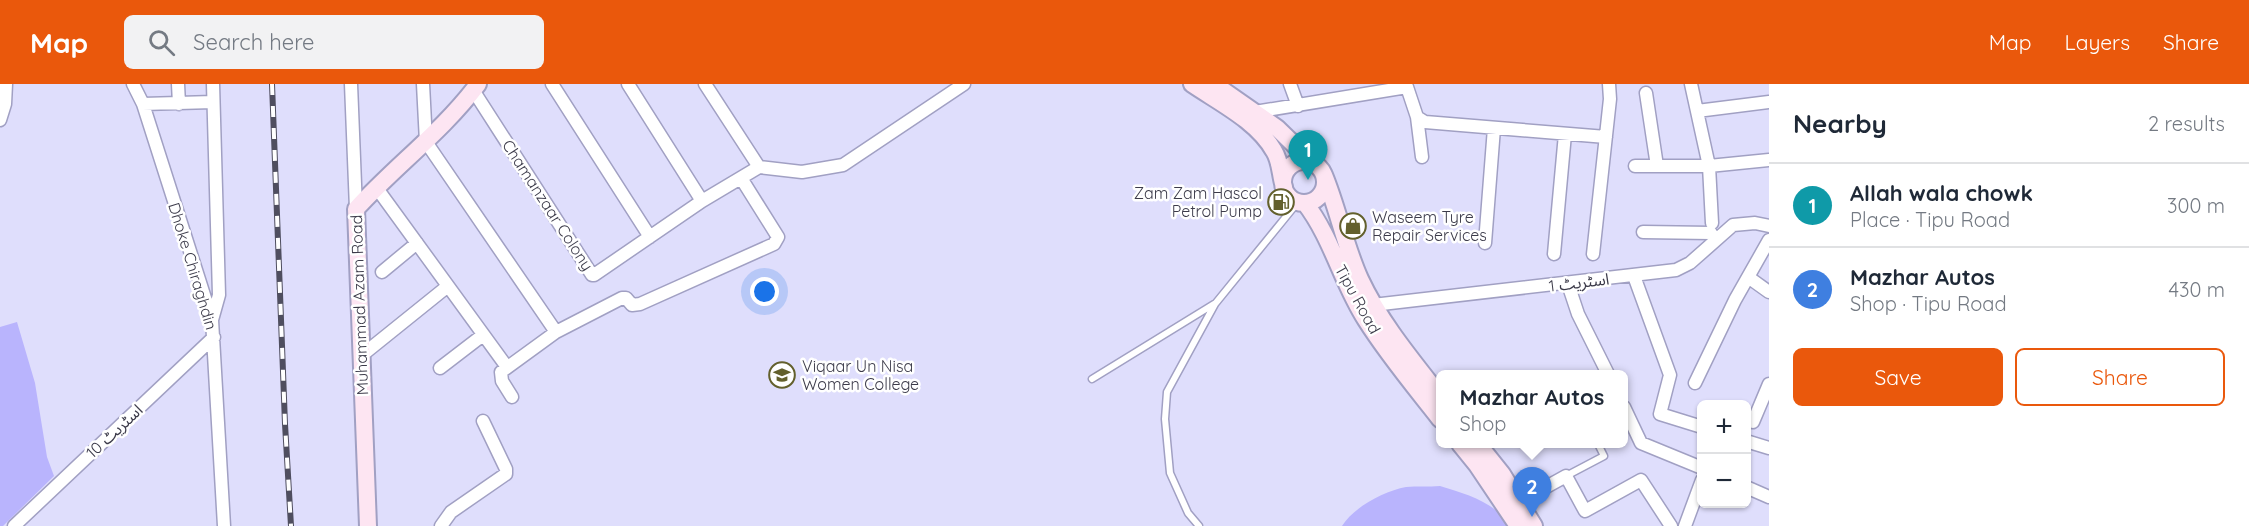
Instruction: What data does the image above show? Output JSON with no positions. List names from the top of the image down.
{
  "streets": {
    "main road": ["Tipu Road", "Muhammad Azam Road"],
    "street": [
      "Chamanzaar Colony",
      "Dhoke Chiraghdin",
      "اسٹریٹ 1",
      "اسٹریٹ 10"
    ]
  },
  "crossings": [
    ["Dhoke Chiraghdin", "اسٹریٹ 10"]
  ],
  "places": {
    "fuel station": ["Zam Zam Hascol Petrol Pump"],
    "shop": ["Waseem Tyre Repair Services"],
    "school or university": ["Viqaar Un Nisa Women College"]
  },
  "page": {
    "header": "Map",
    "search": "Search here",
    "nav": ["Map", "Layers", "Share"],
    "heading": ["Nearby", "2 results"],
    "pins": ["1", "2"],
    "list": [
      {
        "mark": "1",
        "name": "Allah wala chowk",
        "note": "Place · Tipu Road",
        "value": "300 m"
      },
      {
        "mark": "2",
        "name": "Mazhar Autos",
        "note": "Shop · Tipu Road",
        "value": "430 m"
      }
    ],
    "buttons": ["Save", "Share"],
    "popup": ["Mazhar Autos", "Shop"],
    "map_buttons": ["+", "−"]
  }
}
